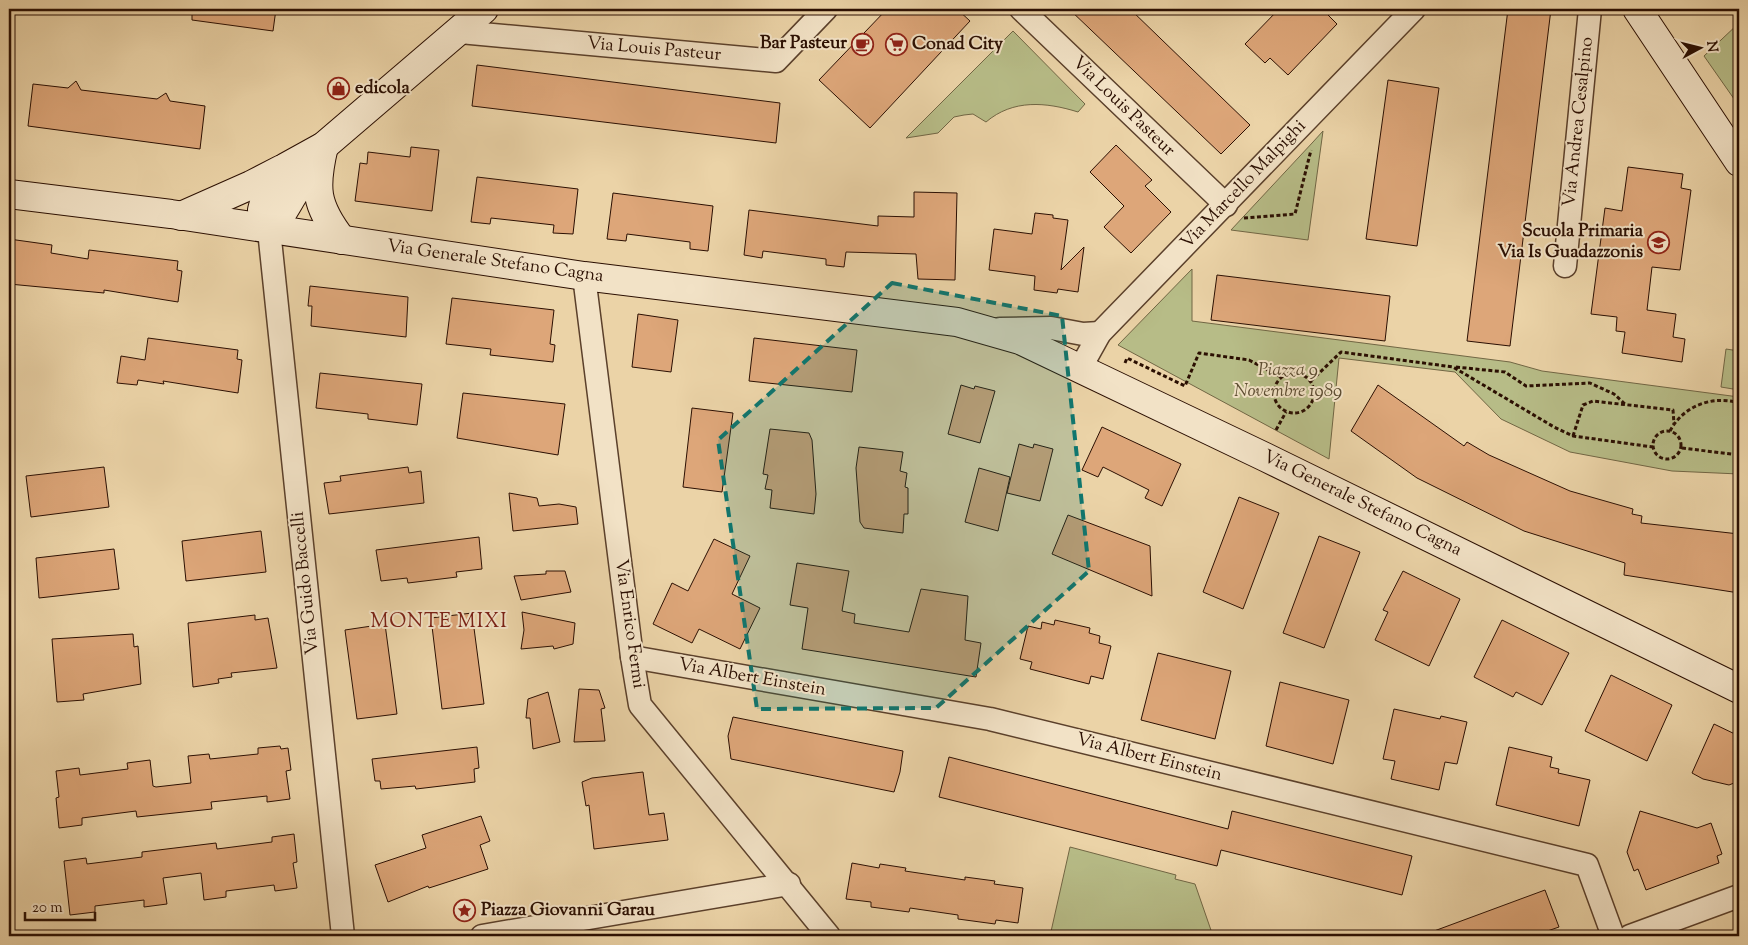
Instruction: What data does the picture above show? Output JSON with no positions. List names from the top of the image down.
{
  "streets": {
    "street": [
      "Via Louis Pasteur",
      "Via Andrea Cesalpino",
      "Via Marcello Malpighi",
      "Via Generale Stefano Cagna",
      "Via Guido Baccelli",
      "Via Enrico Fermi",
      "Via Albert Einstein"
    ]
  },
  "crossings": [
    ["Via Louis Pasteur", "Via Marcello Malpighi"],
    ["Via Marcello Malpighi", "Via Generale Stefano Cagna"],
    ["Via Generale Stefano Cagna", "Via Guido Baccelli"],
    ["Via Generale Stefano Cagna", "Via Enrico Fermi"],
    ["Via Enrico Fermi", "Via Albert Einstein"]
  ],
  "districts": ["MONTE MIXI"],
  "parks": ["Piazza 9 Novembre 1989"],
  "places": {
    "cafe": ["Bar Pasteur"],
    "supermarket": ["Conad City"],
    "shop": ["edicola"],
    "school or university": ["Scuola Primaria Via Is Guadazzonis"],
    "place": ["Piazza Giovanni Garau"]
  },
  "scale_bar": "20 m",
  "north": "right"
}
